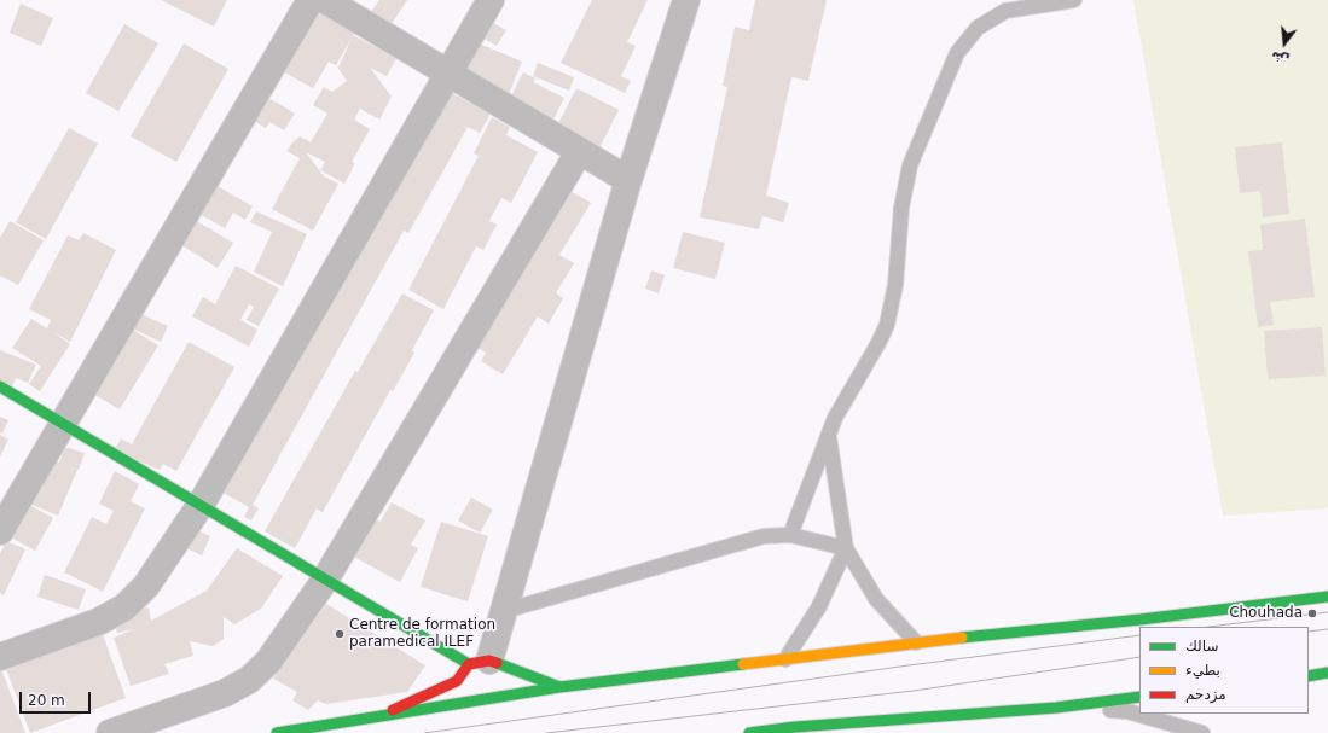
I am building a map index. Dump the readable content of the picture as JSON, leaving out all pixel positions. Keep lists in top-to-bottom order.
{
  "places": ["Chouhada", "Centre de formation paramedical ILEF"],
  "legend": ["سالك", "بطيء", "مزدحم"],
  "scale_bar": "20 m",
  "north": "bottom"
}
